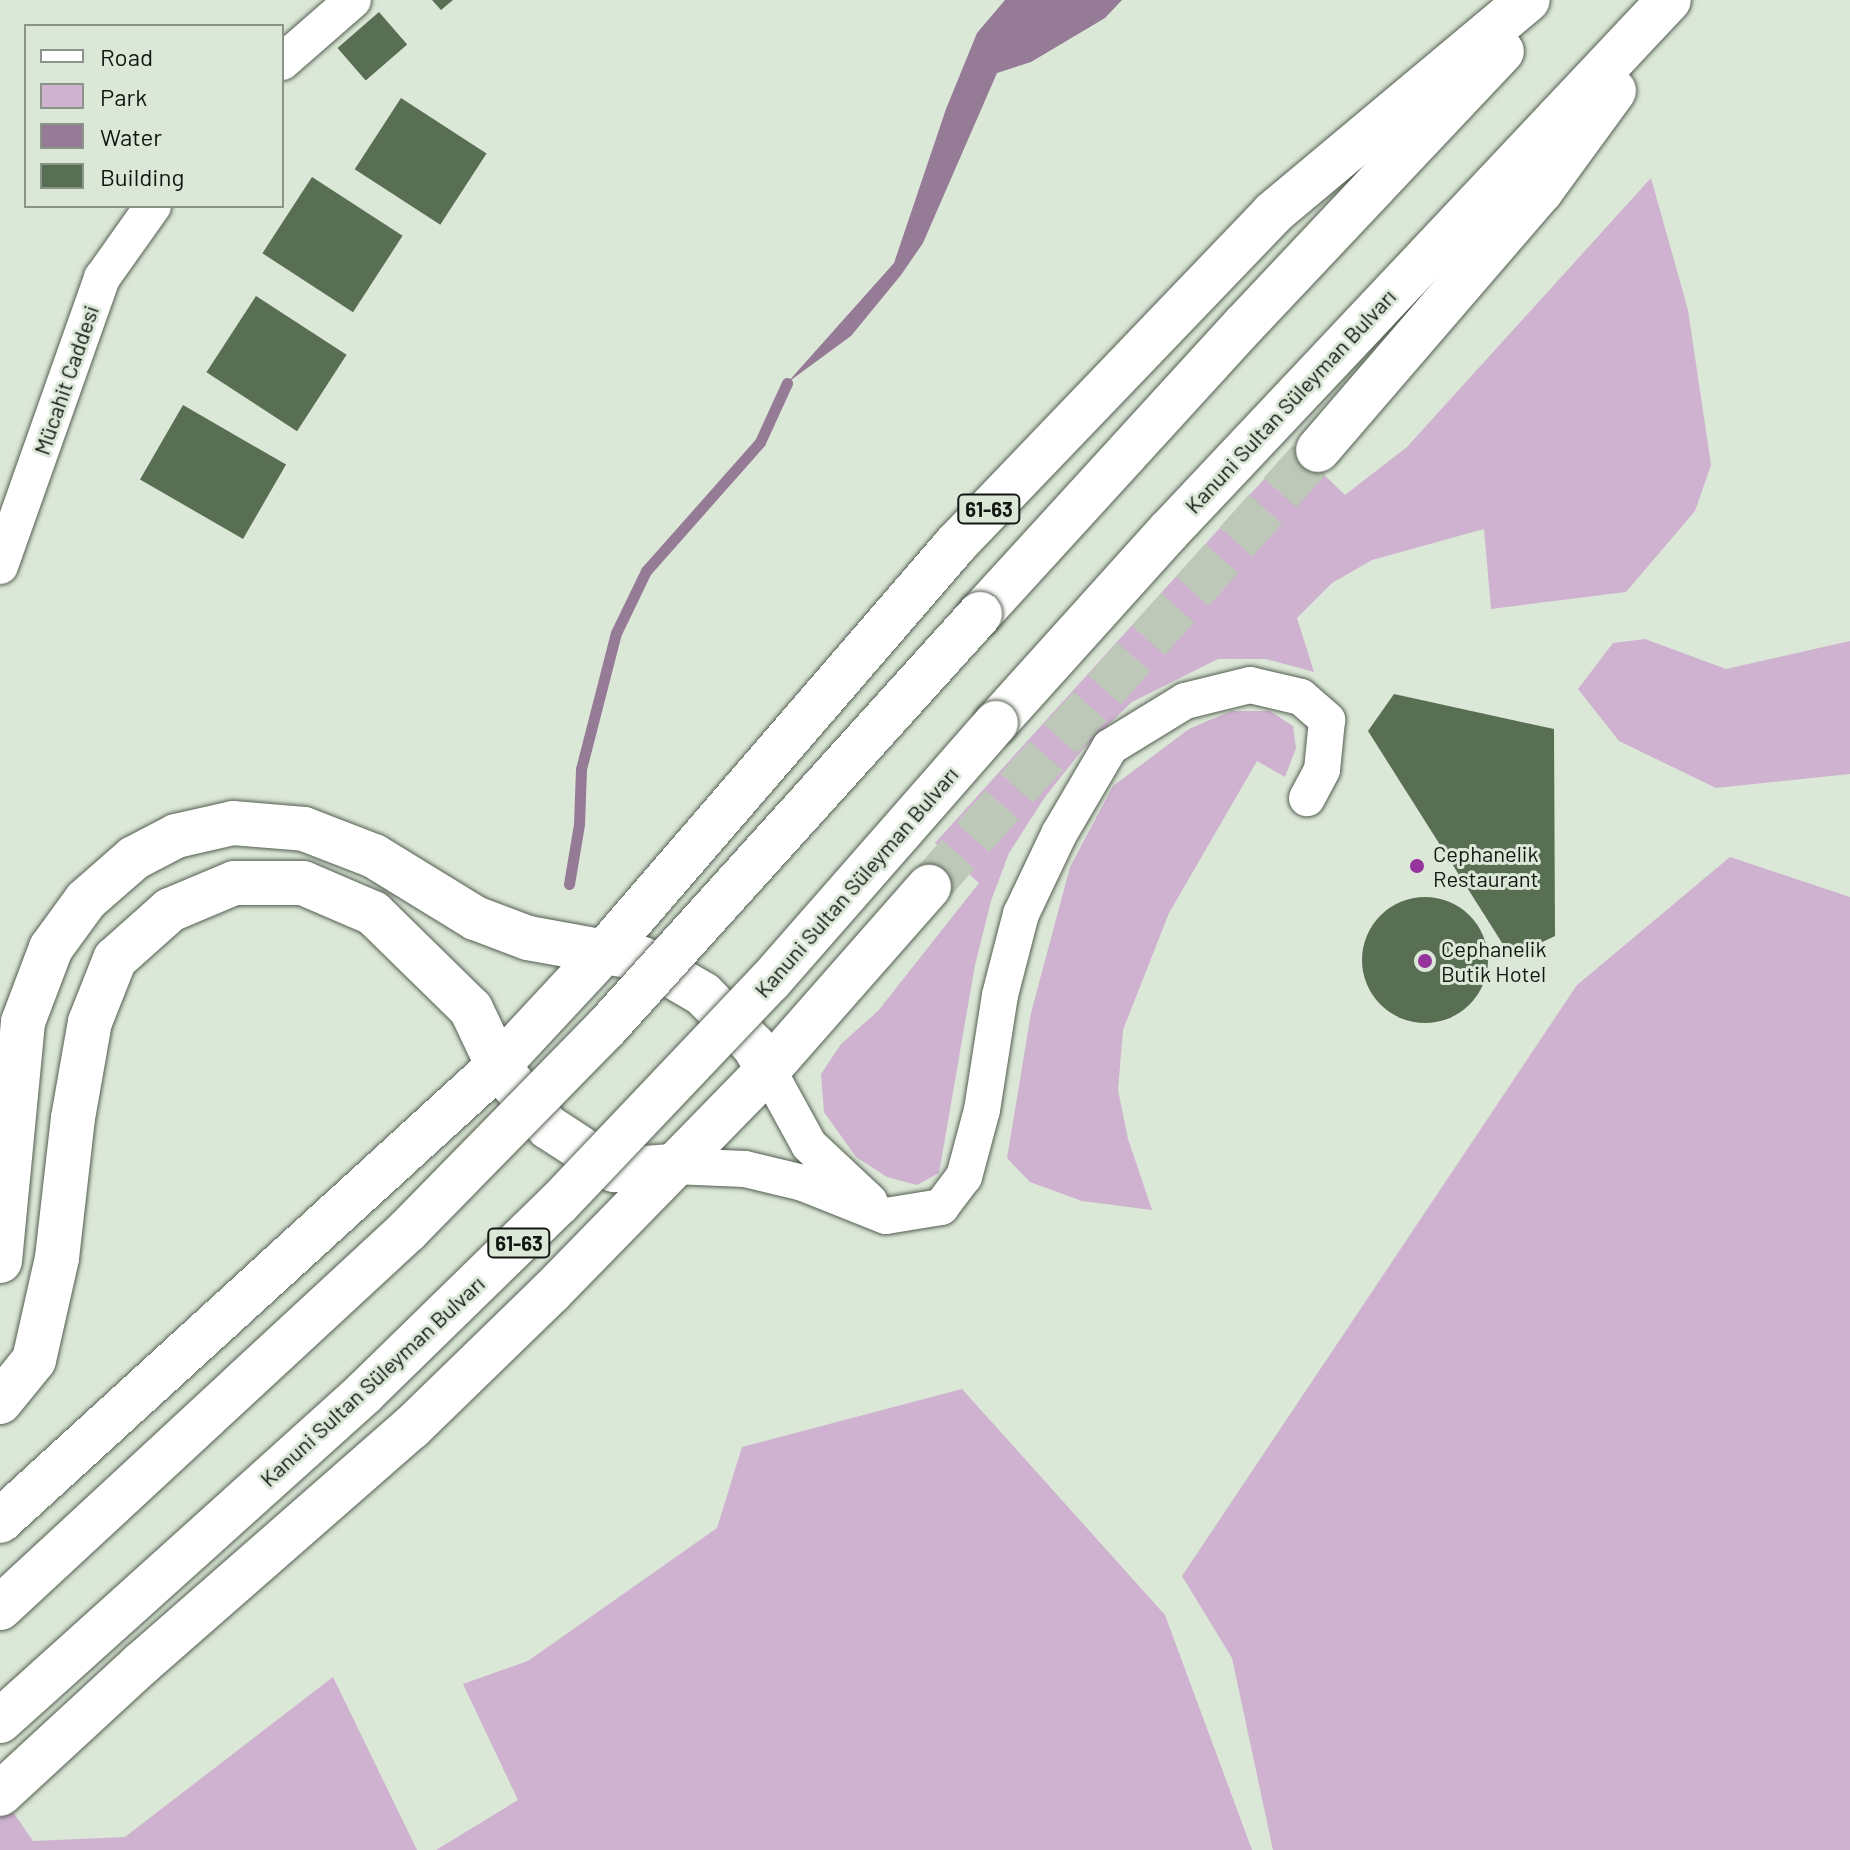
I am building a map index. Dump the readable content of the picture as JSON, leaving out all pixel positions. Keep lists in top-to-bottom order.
{
  "streets": {
    "main road": ["Kanuni Sultan Süleyman Bulvarı", "61-63"],
    "street": ["Mücahit Caddesi"]
  },
  "places": ["Cephanelik Restaurant", "Cephanelik Butik Hotel"],
  "legend": [
    "Road",
    "Park",
    "Water",
    "Building"
  ]
}
